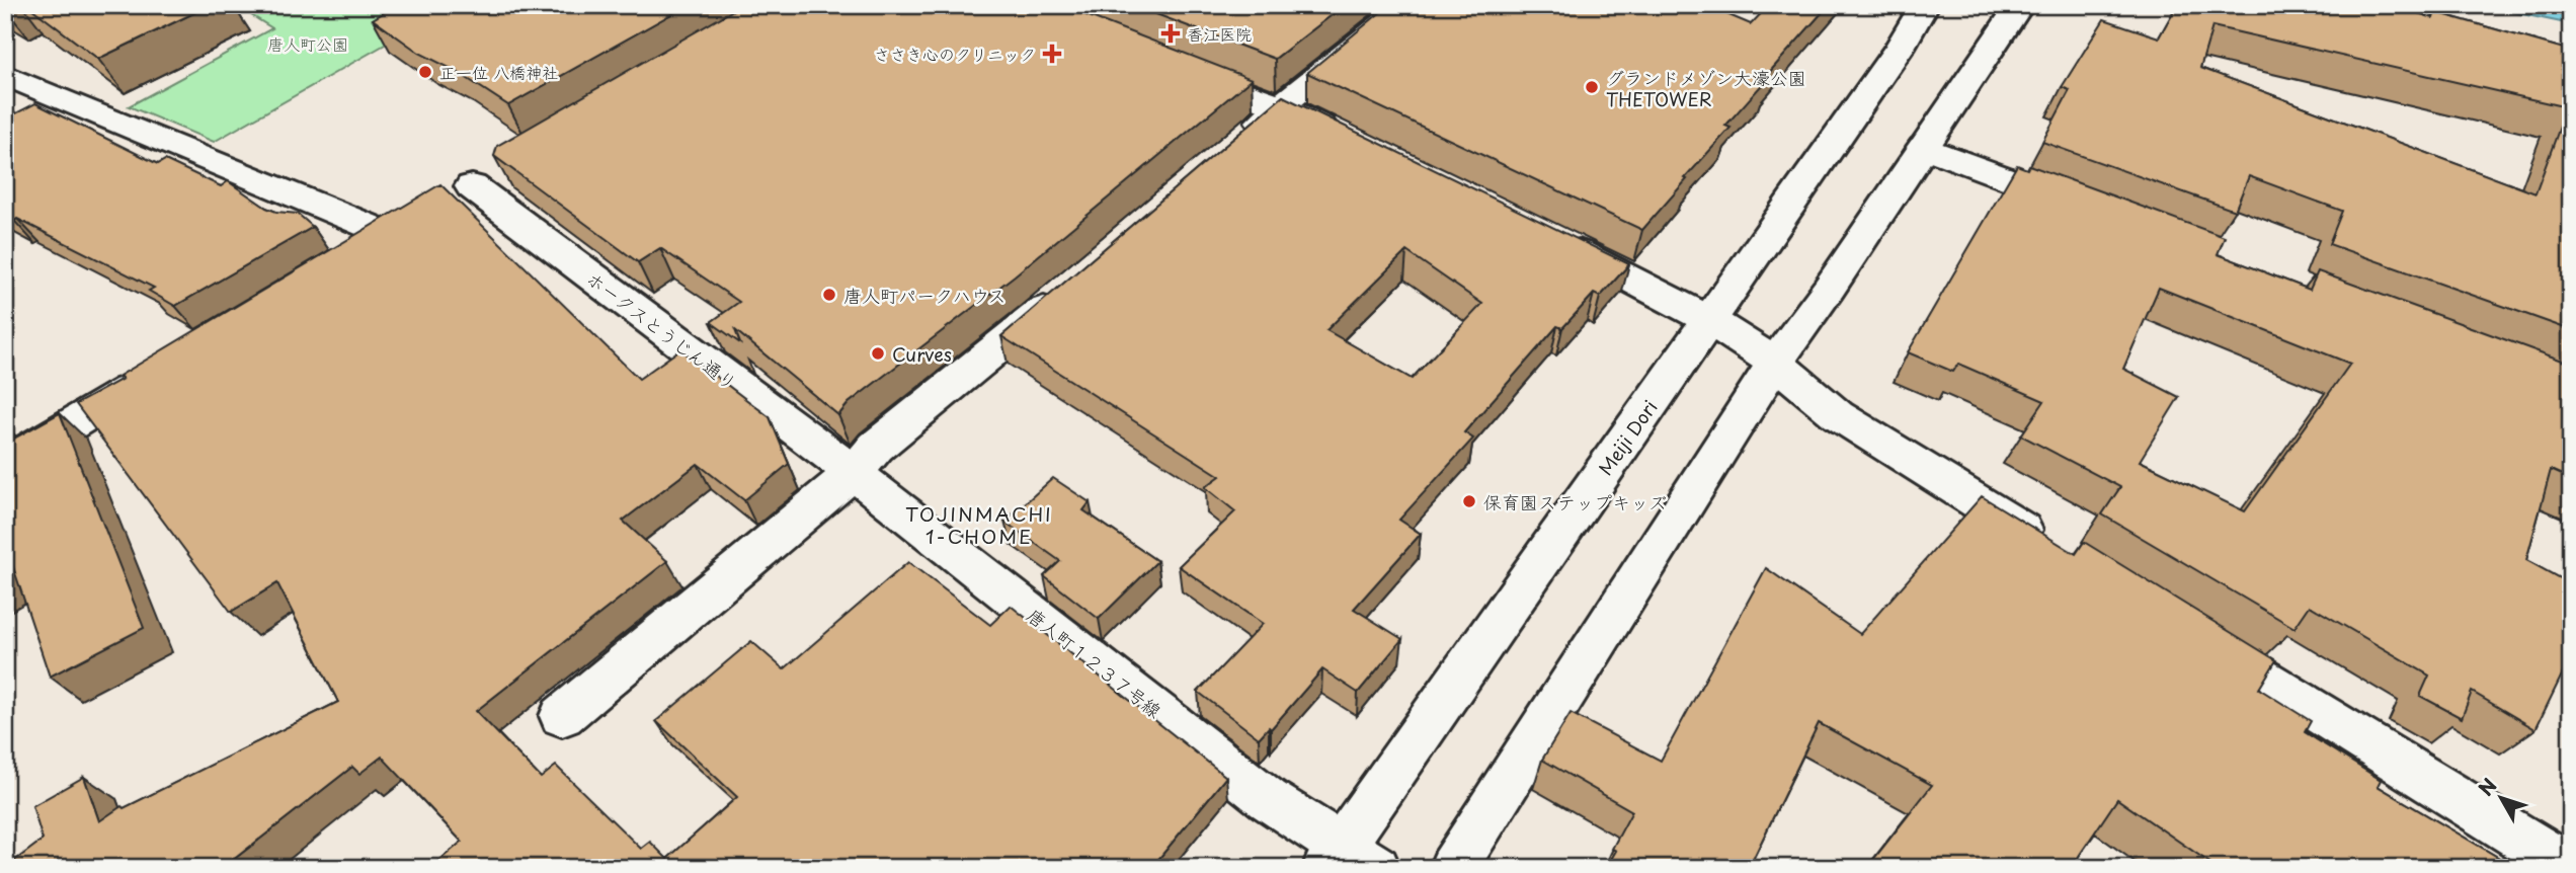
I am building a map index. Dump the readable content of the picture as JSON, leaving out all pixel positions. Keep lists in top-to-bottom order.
{
  "streets": {
    "street": ["ホークスとうじん通り", "Meiji Dori", "唐人町１２３７号線"]
  },
  "crossings": [
    ["ホークスとうじん通り", "唐人町１２３７号線"],
    ["Meiji Dori", "唐人町１２３７号線"]
  ],
  "districts": ["TOJINMACHI 1-CHOME"],
  "parks": ["唐人町公園"],
  "places": {
    "health": ["香江医院", "ささき心のクリニック"],
    "other": [
      "正一位 八橋神社",
      "グランドメゾン大濠公園 THETOWER",
      "唐人町パークハウス",
      "Curves",
      "保育園ステップキッズ"
    ]
  },
  "north": "top left"
}
